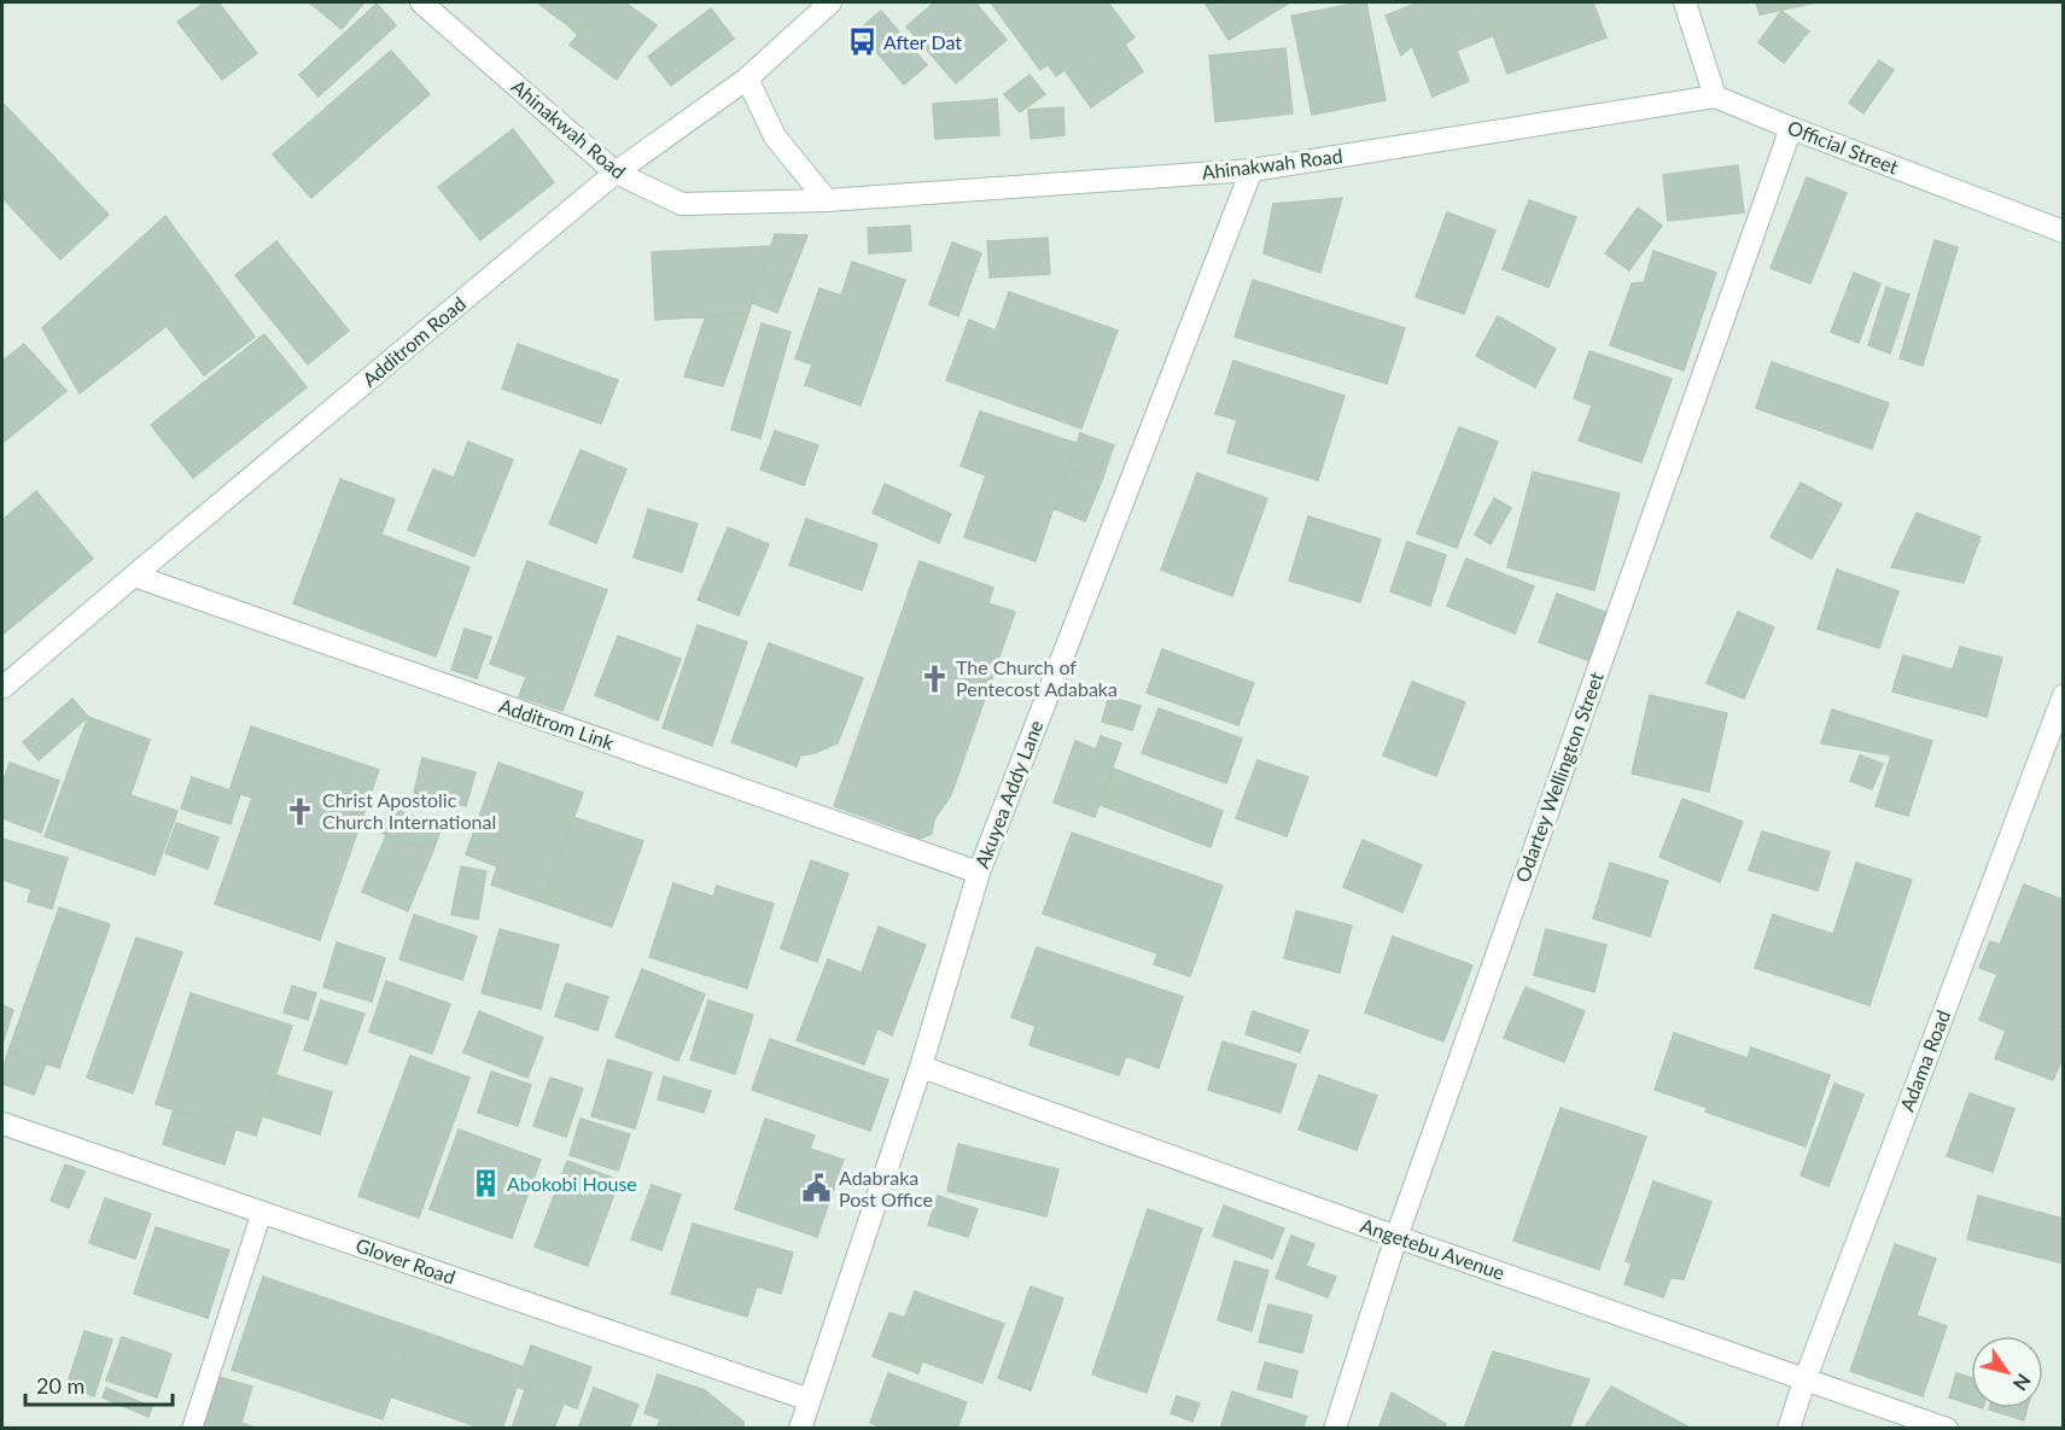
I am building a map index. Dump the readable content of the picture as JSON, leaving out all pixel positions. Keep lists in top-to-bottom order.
{
  "streets": {
    "street": [
      "Ahinakwah Road",
      "Official Street",
      "Additrom Road",
      "Additrom Link",
      "Odartey Wellington Street",
      "Akuyea Addy Lane",
      "Adama Road",
      "Angetebu Avenue",
      "Glover Road"
    ]
  },
  "crossings": [
    ["Ahinakwah Road", "Official Street"],
    ["Ahinakwah Road", "Additrom Road"],
    ["Ahinakwah Road", "Akuyea Addy Lane"],
    ["Official Street", "Odartey Wellington Street"],
    ["Additrom Road", "Additrom Link"],
    ["Additrom Link", "Akuyea Addy Lane"],
    ["Odartey Wellington Street", "Angetebu Avenue"],
    ["Akuyea Addy Lane", "Angetebu Avenue"],
    ["Akuyea Addy Lane", "Glover Road"],
    ["Adama Road", "Angetebu Avenue"]
  ],
  "places": {
    "bus stop": ["After Dat"],
    "church": ["The Church of Pentecost Adabaka", "Christ Apostolic Church International"],
    "building": ["Abokobi House"],
    "public building": ["Adabraka Post Office"]
  },
  "scale_bar": "20 m",
  "north": "bottom right"
}
